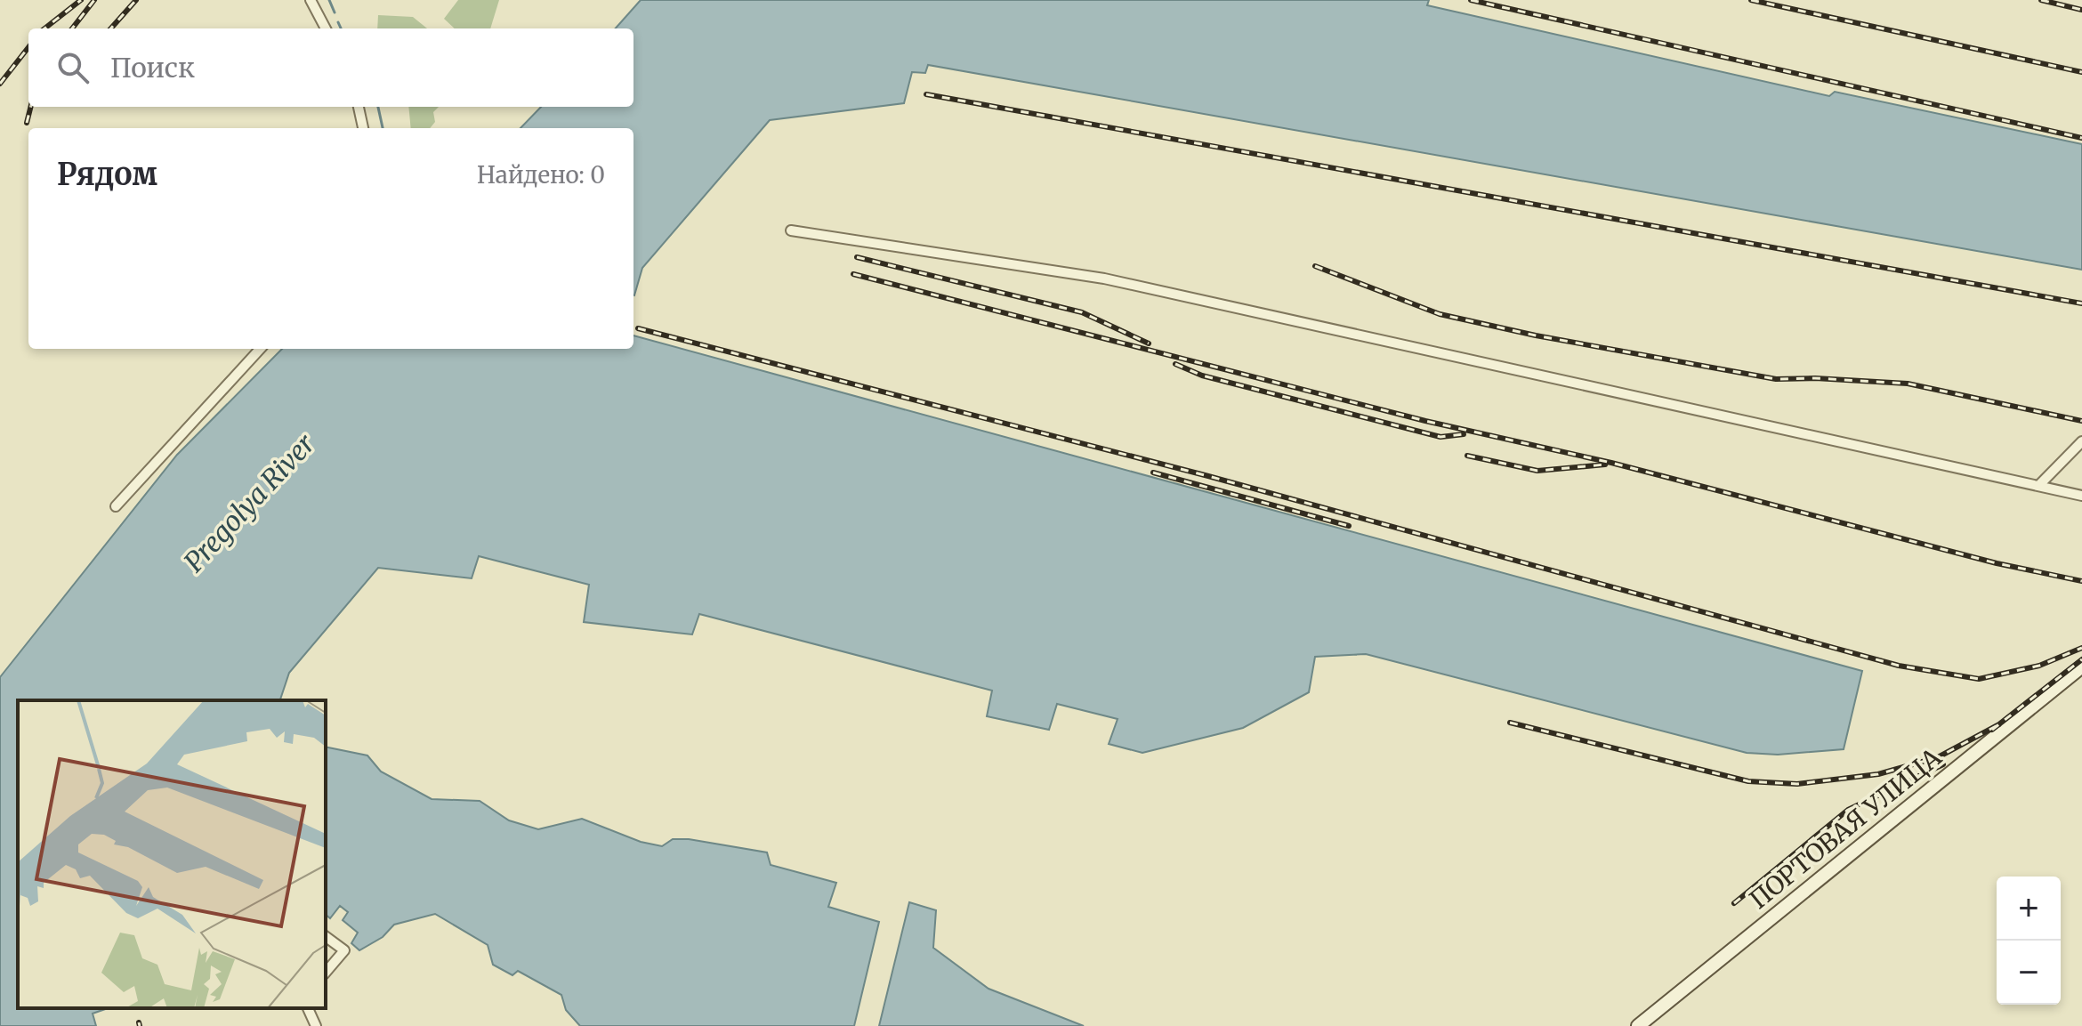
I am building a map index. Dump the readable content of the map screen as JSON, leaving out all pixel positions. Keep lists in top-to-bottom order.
{
  "streets": {
    "main road": ["ПОРТОВАЯ УЛИЦА"]
  },
  "water": ["Pregolya River"],
  "page": {
    "search": "Поиск",
    "heading": ["Рядом", "Найдено: 0"],
    "map_buttons": ["+", "−"]
  }
}
